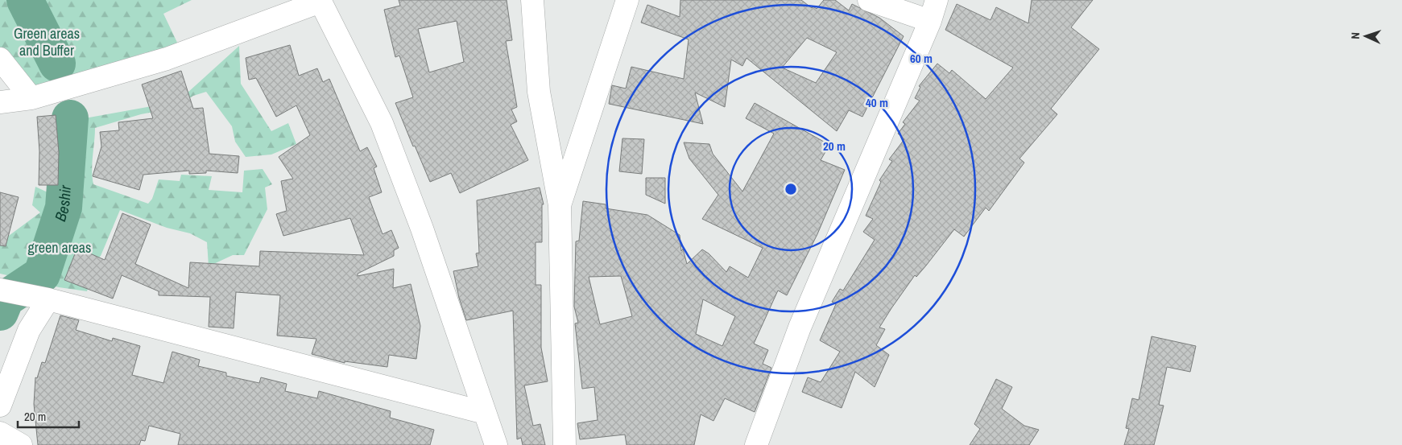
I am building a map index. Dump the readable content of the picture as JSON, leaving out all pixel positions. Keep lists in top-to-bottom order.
{
  "water": ["Beshir"],
  "parks": ["Green areas and Buffer", "green areas"],
  "scale_bar": "20 m",
  "north": "left",
  "rings": ["60 m", "40 m", "20 m"]
}
